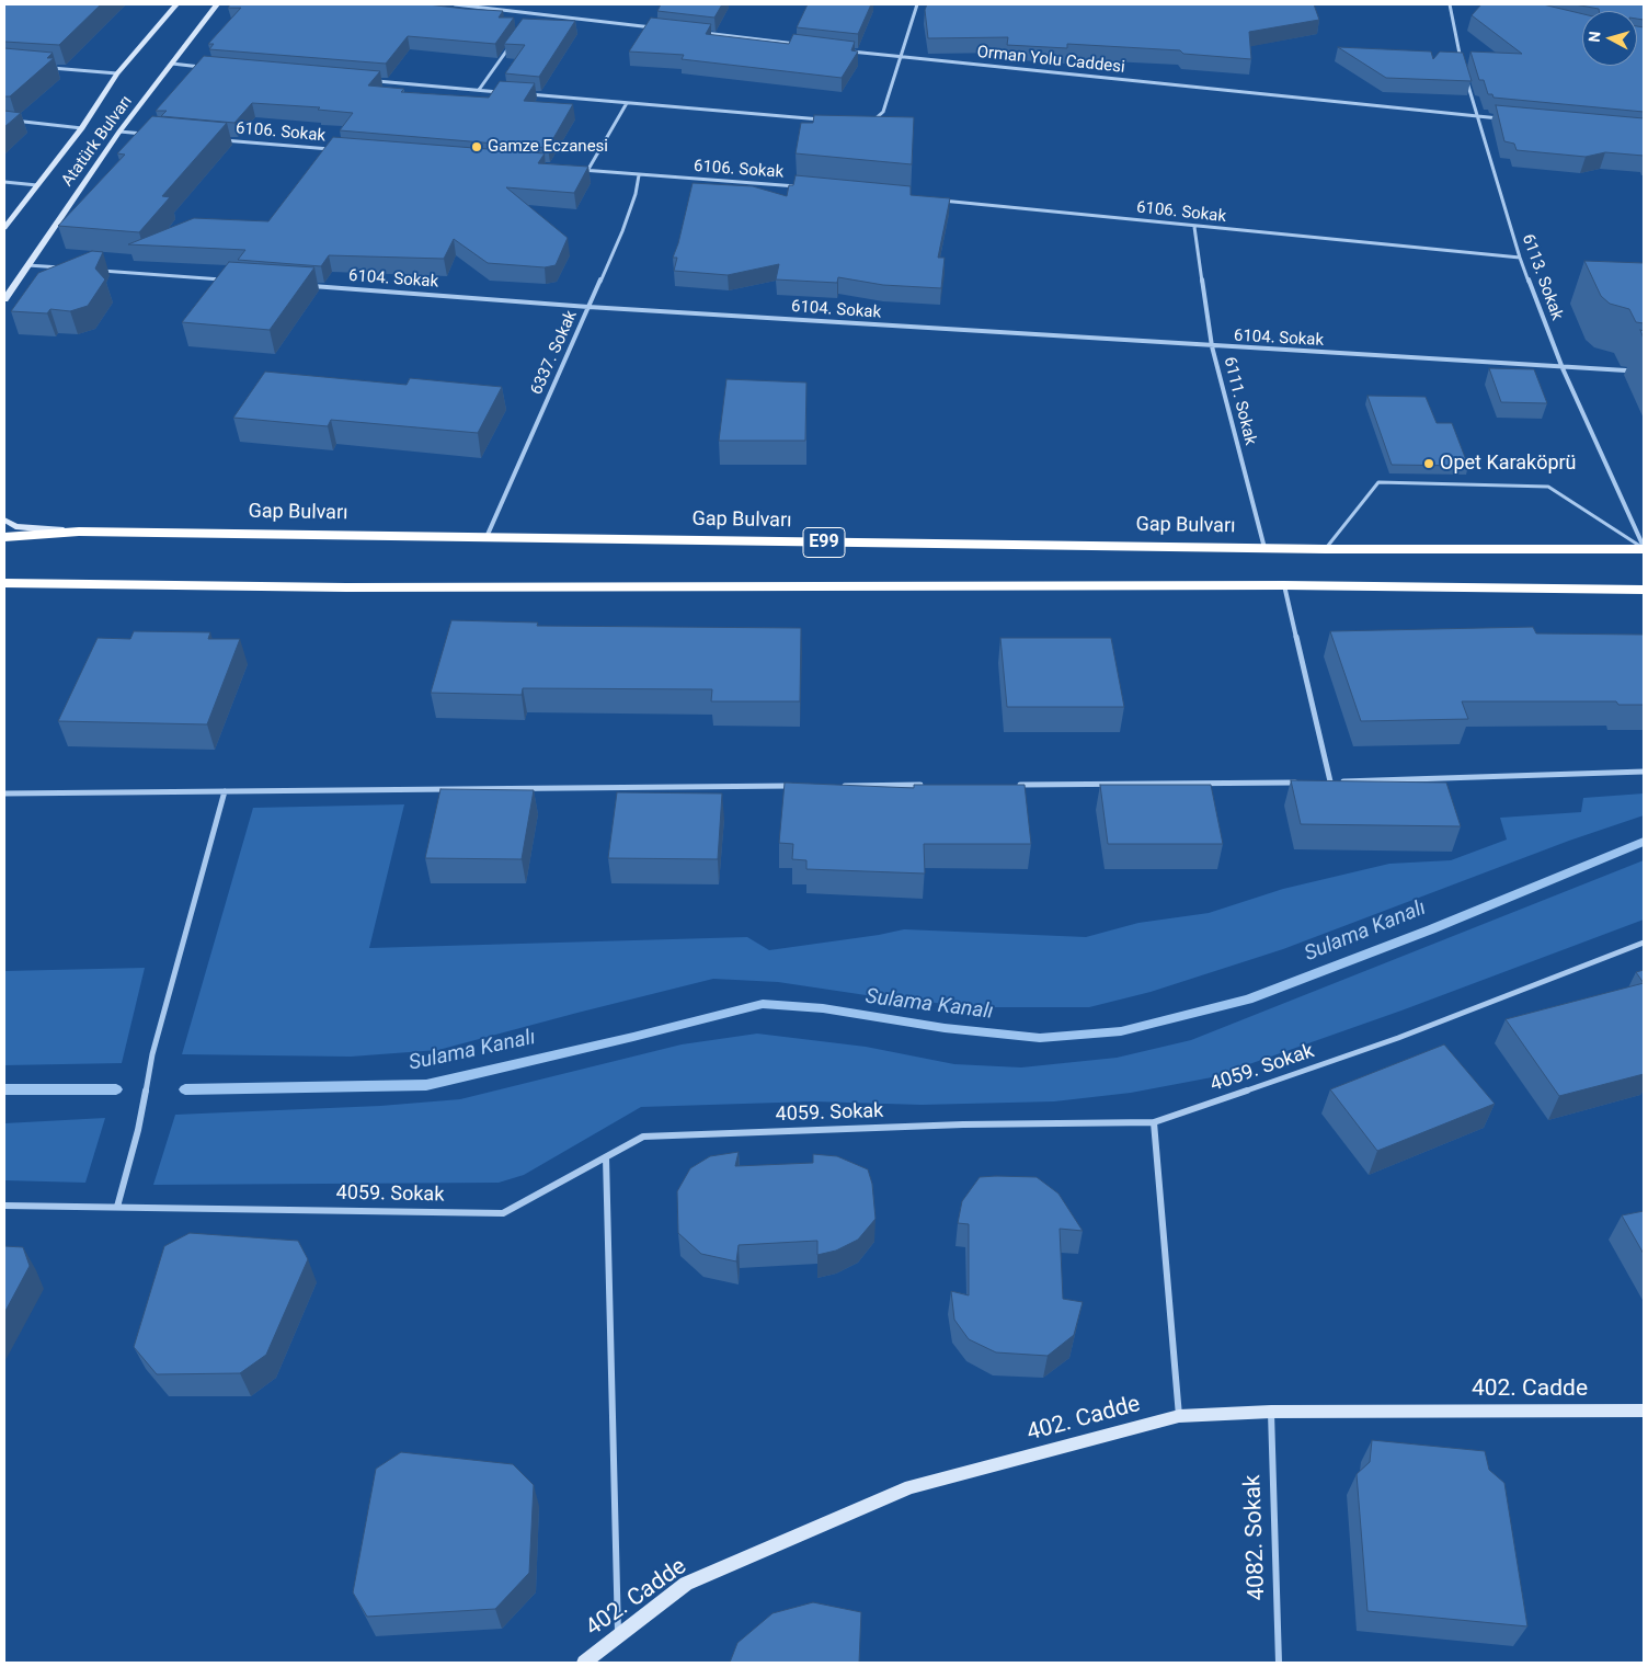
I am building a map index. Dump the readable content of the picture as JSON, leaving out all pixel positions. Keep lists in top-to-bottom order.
{
  "streets": {
    "highway": ["Gap Bulvarı", "E99"],
    "main road": ["Atatürk Bulvarı", "402. Cadde"],
    "street": [
      "Orman Yolu Caddesi",
      "6106. Sokak",
      "6113. Sokak",
      "6104. Sokak",
      "6337. Sokak",
      "6111. Sokak",
      "4059. Sokak",
      "4082. Sokak"
    ]
  },
  "crossings": [
    ["Orman Yolu Caddesi", "6113. Sokak"],
    ["6106. Sokak", "6113. Sokak"],
    ["6106. Sokak", "6337. Sokak"],
    ["6106. Sokak", "6111. Sokak"],
    ["6113. Sokak", "6104. Sokak"],
    ["6113. Sokak", "Gap Bulvarı"],
    ["6104. Sokak", "6337. Sokak"],
    ["6104. Sokak", "6111. Sokak"],
    ["6337. Sokak", "Gap Bulvarı"],
    ["6111. Sokak", "Gap Bulvarı"],
    ["402. Cadde", "4082. Sokak"]
  ],
  "water": ["Sulama Kanalı"],
  "places": ["Gamze Eczanesi", "Opet Karaköprü"],
  "north": "left"
}
